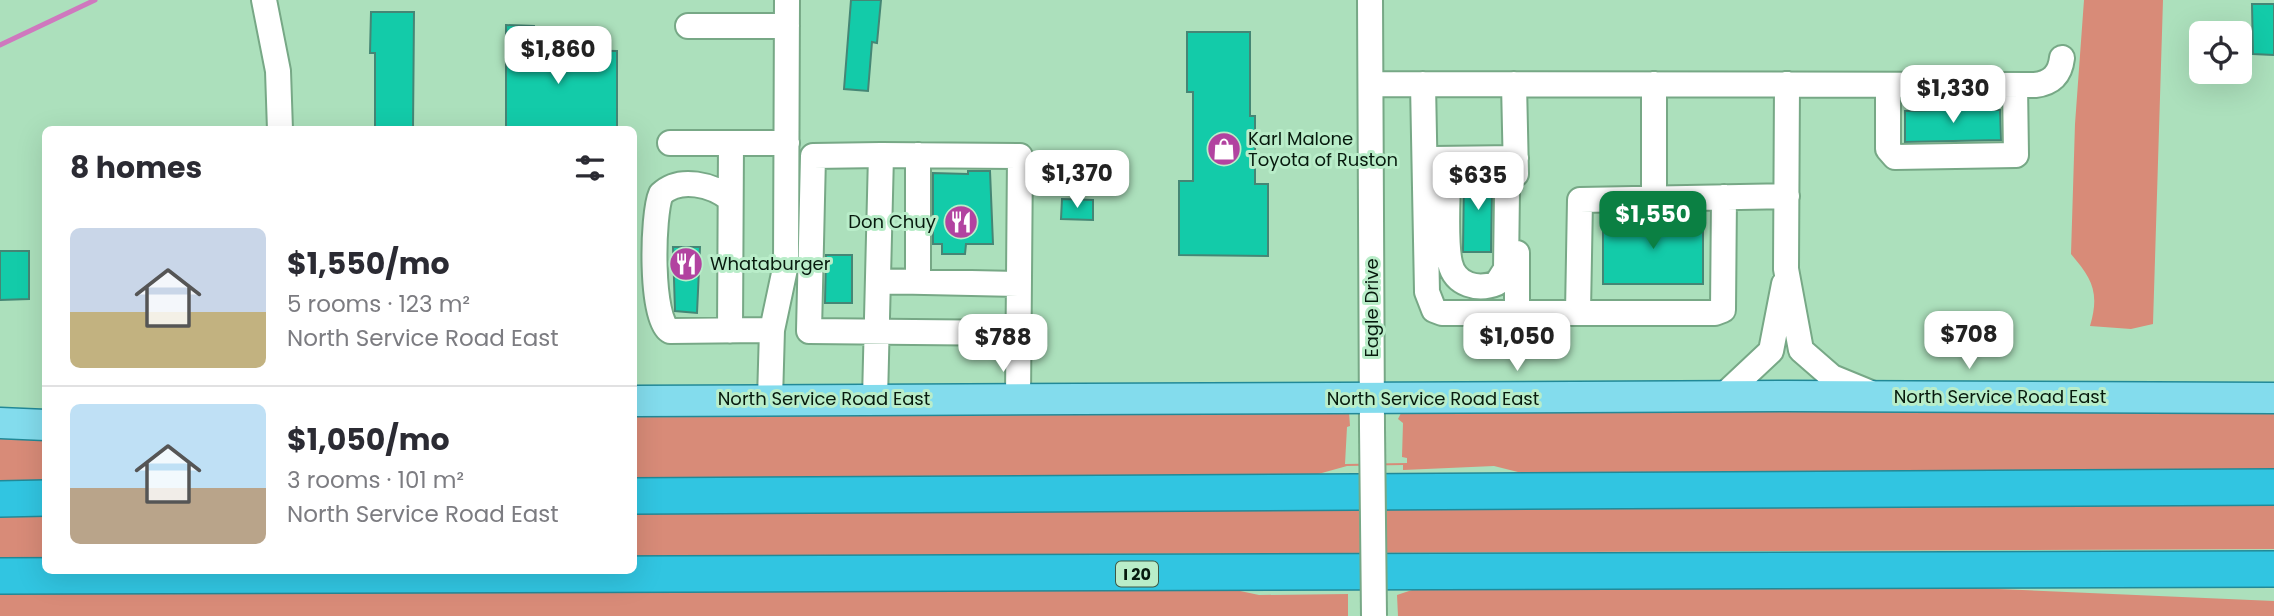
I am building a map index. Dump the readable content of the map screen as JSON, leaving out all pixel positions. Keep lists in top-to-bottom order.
{
  "streets": {
    "highway": ["I 20"],
    "main road": ["North Service Road East"],
    "street": ["Eagle Drive"]
  },
  "crossings": [
    ["Eagle Drive", "North Service Road East"]
  ],
  "places": {
    "shop": ["Karl Malone Toyota of Ruston"],
    "restaurant": ["Don Chuy", "Whataburger"]
  },
  "page": {
    "price": [
      "$1,860",
      "$1,330",
      "$1,370",
      "$635",
      "$1,550",
      "$708",
      "$1,050",
      "$788"
    ],
    "heading": "8 homes",
    "list": [
      {
        "name": "$1,550/mo",
        "note": "5 rooms · 123 m² · North Service Road East"
      },
      {
        "name": "$1,050/mo",
        "note": "3 rooms · 101 m² · North Service Road East"
      }
    ]
  }
}
